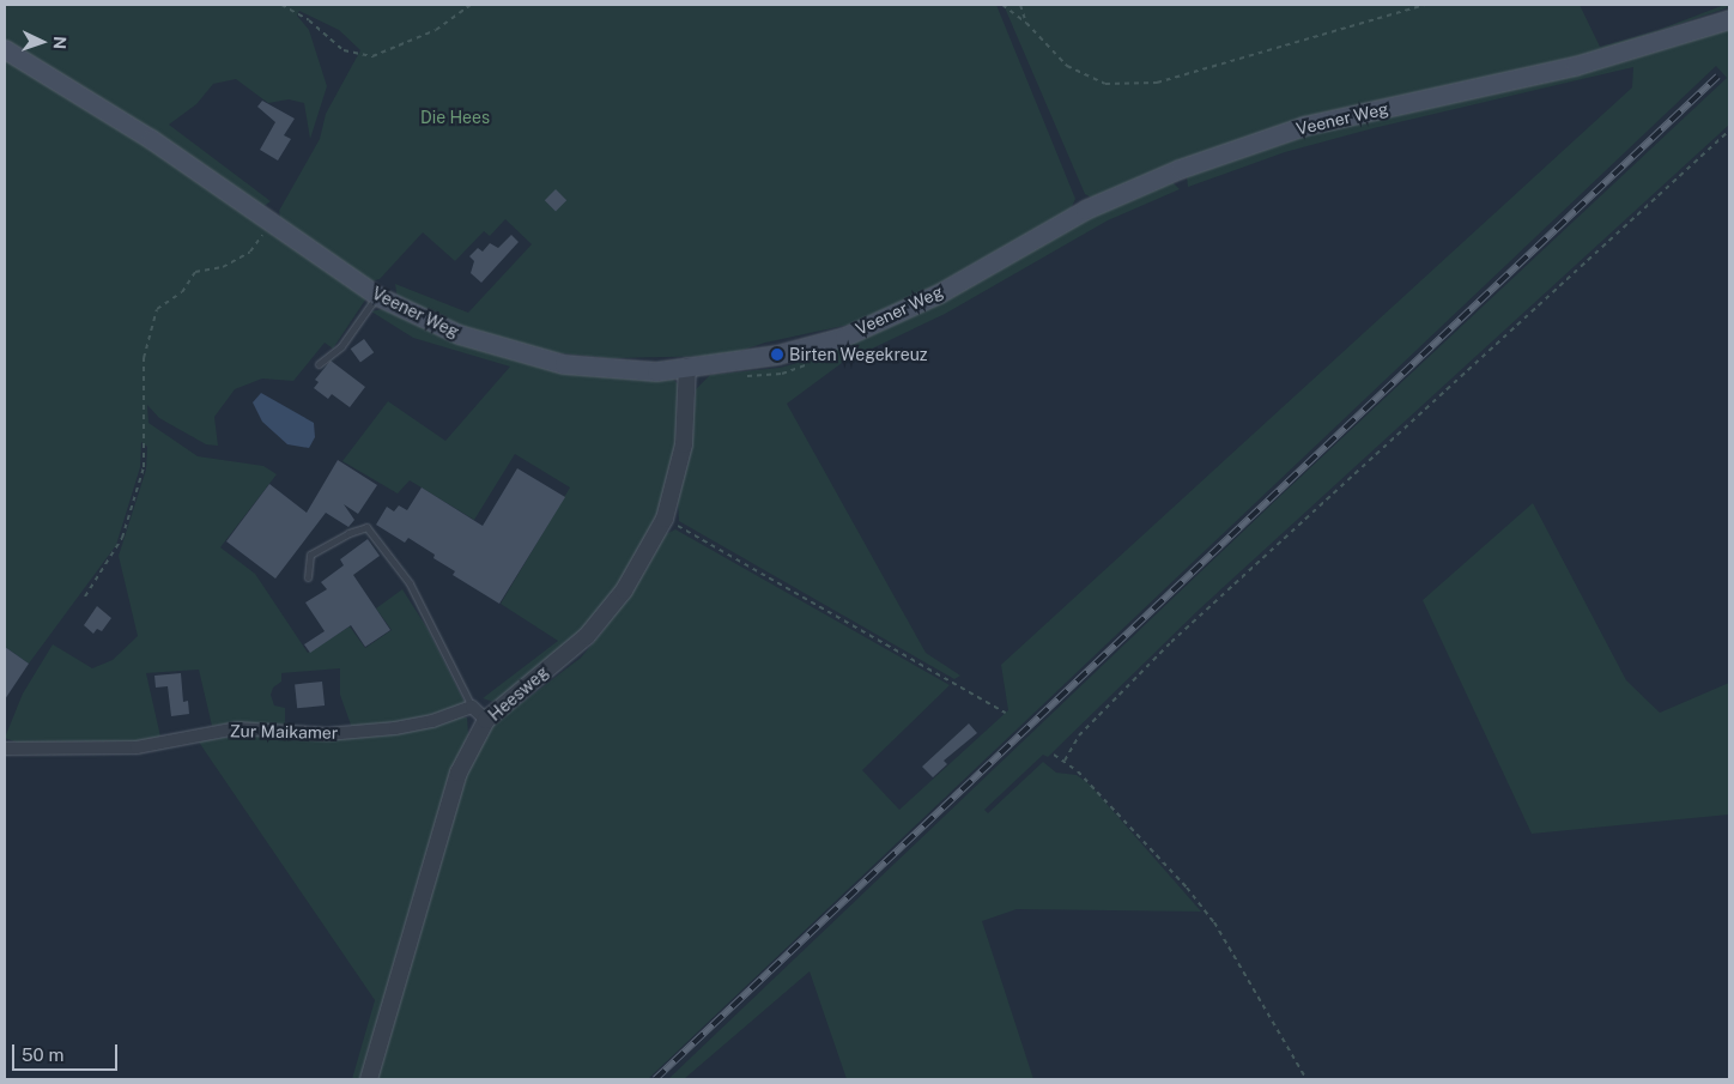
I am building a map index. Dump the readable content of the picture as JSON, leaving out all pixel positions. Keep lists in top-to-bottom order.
{
  "streets": {
    "main road": ["Veener Weg"],
    "street": ["Heesweg", "Zur Maikamer"]
  },
  "crossings": [
    ["Veener Weg", "Heesweg"]
  ],
  "parks": ["Die Hees"],
  "places": ["Birten Wegekreuz"],
  "scale_bar": "50 m",
  "north": "right"
}
